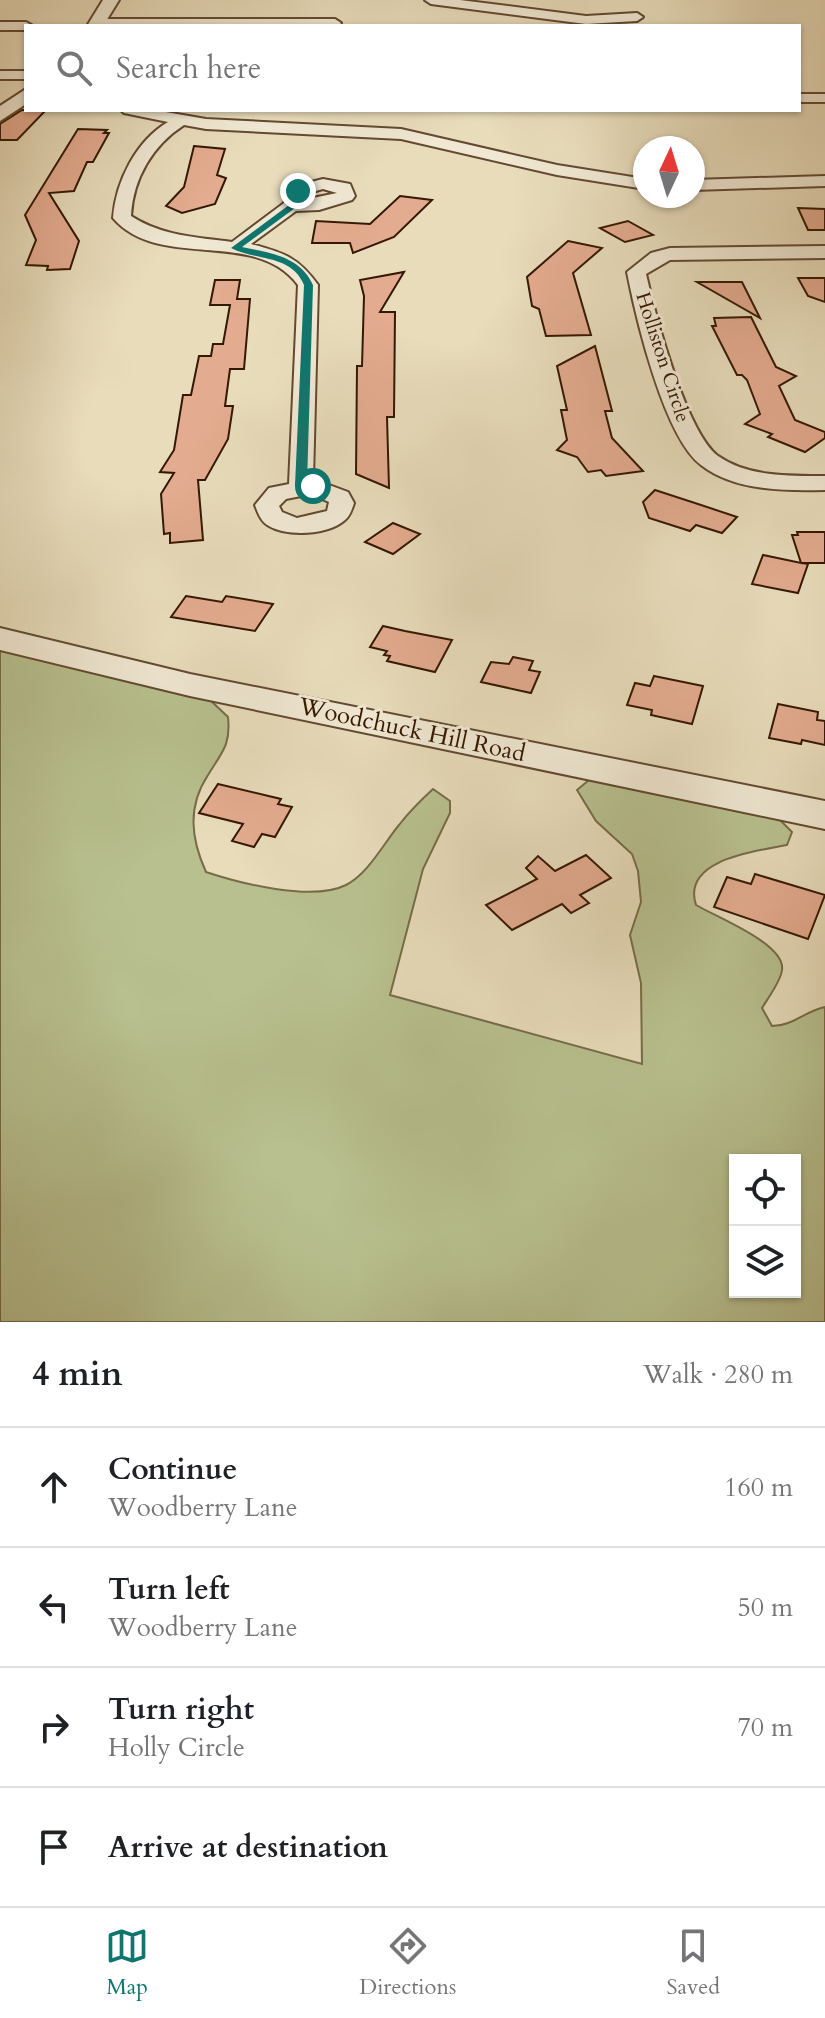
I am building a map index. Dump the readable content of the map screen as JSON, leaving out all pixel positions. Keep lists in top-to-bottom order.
{
  "streets": {
    "street": ["Holliston Circle", "Woodchuck Hill Road"]
  },
  "north": "top",
  "page": {
    "search": "Search here",
    "heading": ["4 min", "Walk · 280 m"],
    "list": [
      ["Continue", "Woodberry Lane", "160 m"],
      ["Turn left", "Woodberry Lane", "50 m"],
      ["Turn right", "Holly Circle", "70 m"],
      "Arrive at destination"
    ],
    "nav": ["Map", "Directions", "Saved"]
  }
}
